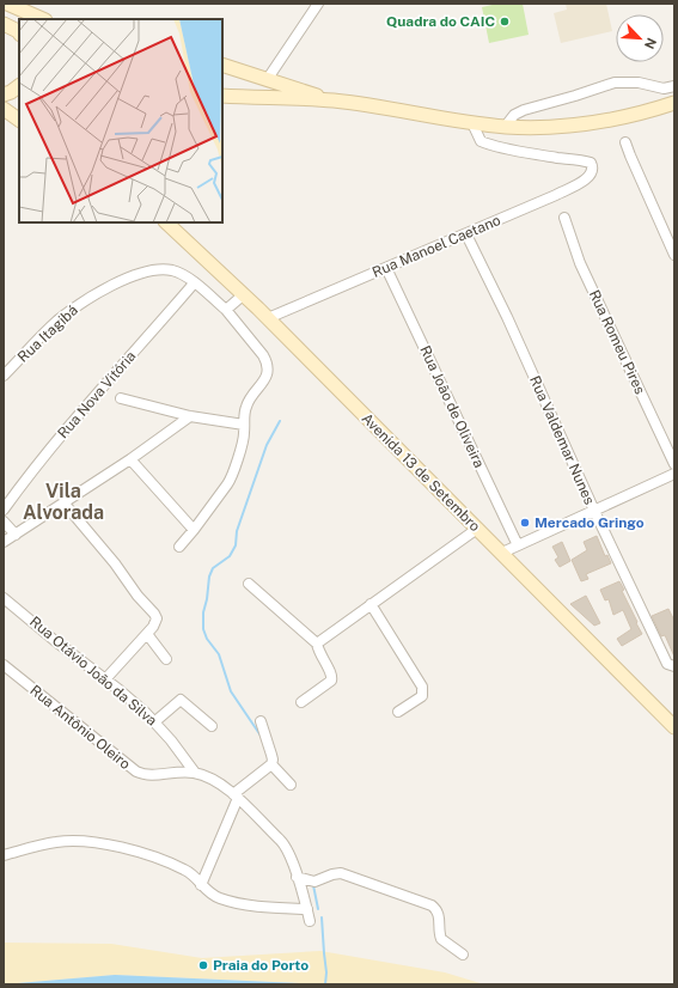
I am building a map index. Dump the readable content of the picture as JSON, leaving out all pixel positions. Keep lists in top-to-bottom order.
{
  "streets": {
    "main road": ["Avenida 13 de Setembro"],
    "street": [
      "Rua Manoel Caetano",
      "Rua Itagibá",
      "Rua Romeu Pires",
      "Rua Nova Vitória",
      "Rua João de Oliveira",
      "Rua Valdemar Nunes",
      "Rua Otávio João da Silva",
      "Rua Antônio Oleiro"
    ]
  },
  "crossings": [
    ["Rua Manoel Caetano", "Rua João de Oliveira"],
    ["Rua Manoel Caetano", "Rua Valdemar Nunes"],
    ["Rua Manoel Caetano", "Avenida 13 de Setembro"],
    ["Rua Itagibá", "Rua Nova Vitória"],
    ["Rua Otávio João da Silva", "Rua Antônio Oleiro"]
  ],
  "districts": ["Vila Alvorada"],
  "places": ["Quadra do CAIC", "Mercado Gringo", "Praia do Porto"],
  "north": "bottom right"
}
